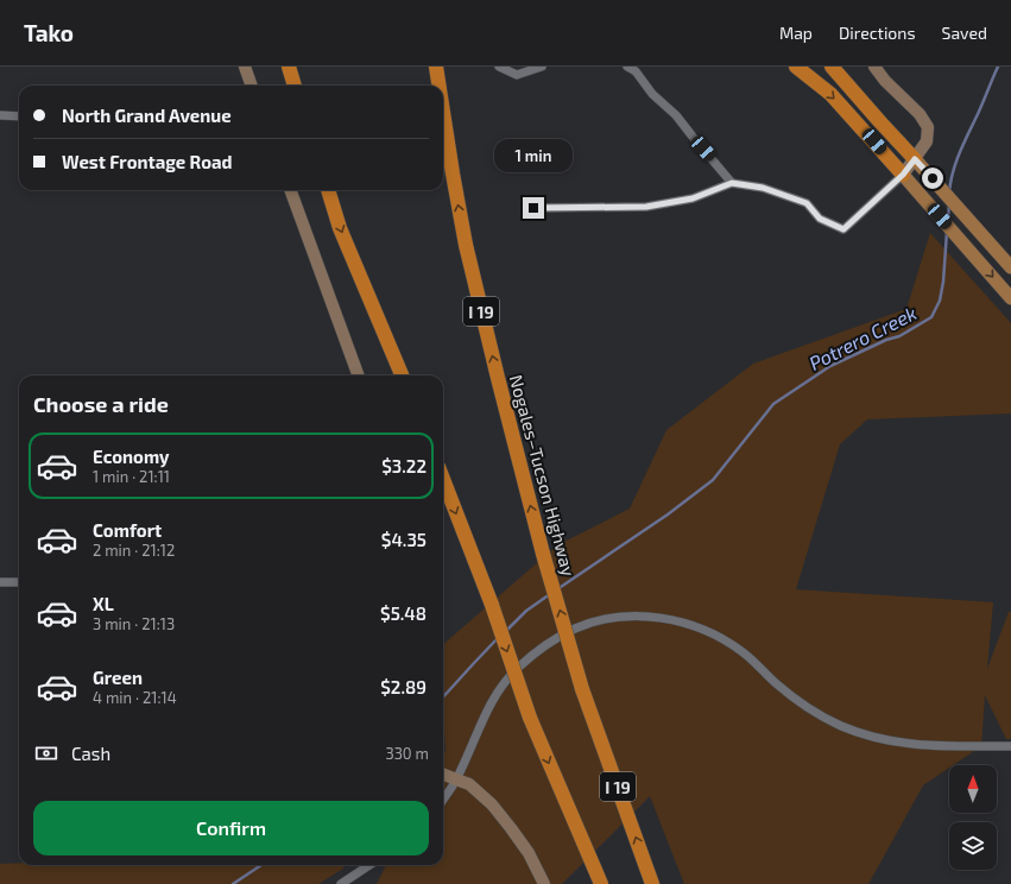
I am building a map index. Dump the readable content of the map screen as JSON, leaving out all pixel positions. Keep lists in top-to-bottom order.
{
  "streets": {
    "highway": ["I 19", "Nogales–Tucson Highway"]
  },
  "water": ["Potrero Creek"],
  "north": "top",
  "page": {
    "header": "Tako",
    "nav": ["Map", "Directions", "Saved"],
    "banner": ["North Grand Avenue", "West Frontage Road"],
    "bubble": "1 min",
    "heading": "Choose a ride",
    "list": [
      {
        "name": "Economy",
        "note": "1 min · 21:11",
        "value": "$3.22"
      },
      {
        "name": "Comfort",
        "note": "2 min · 21:12",
        "value": "$4.35"
      },
      {
        "name": "XL",
        "note": "3 min · 21:13",
        "value": "$5.48"
      },
      {
        "name": "Green",
        "note": "4 min · 21:14",
        "value": "$2.89"
      }
    ],
    "pay": ["Cash", "330 m"],
    "buttons": "Confirm"
  }
}
